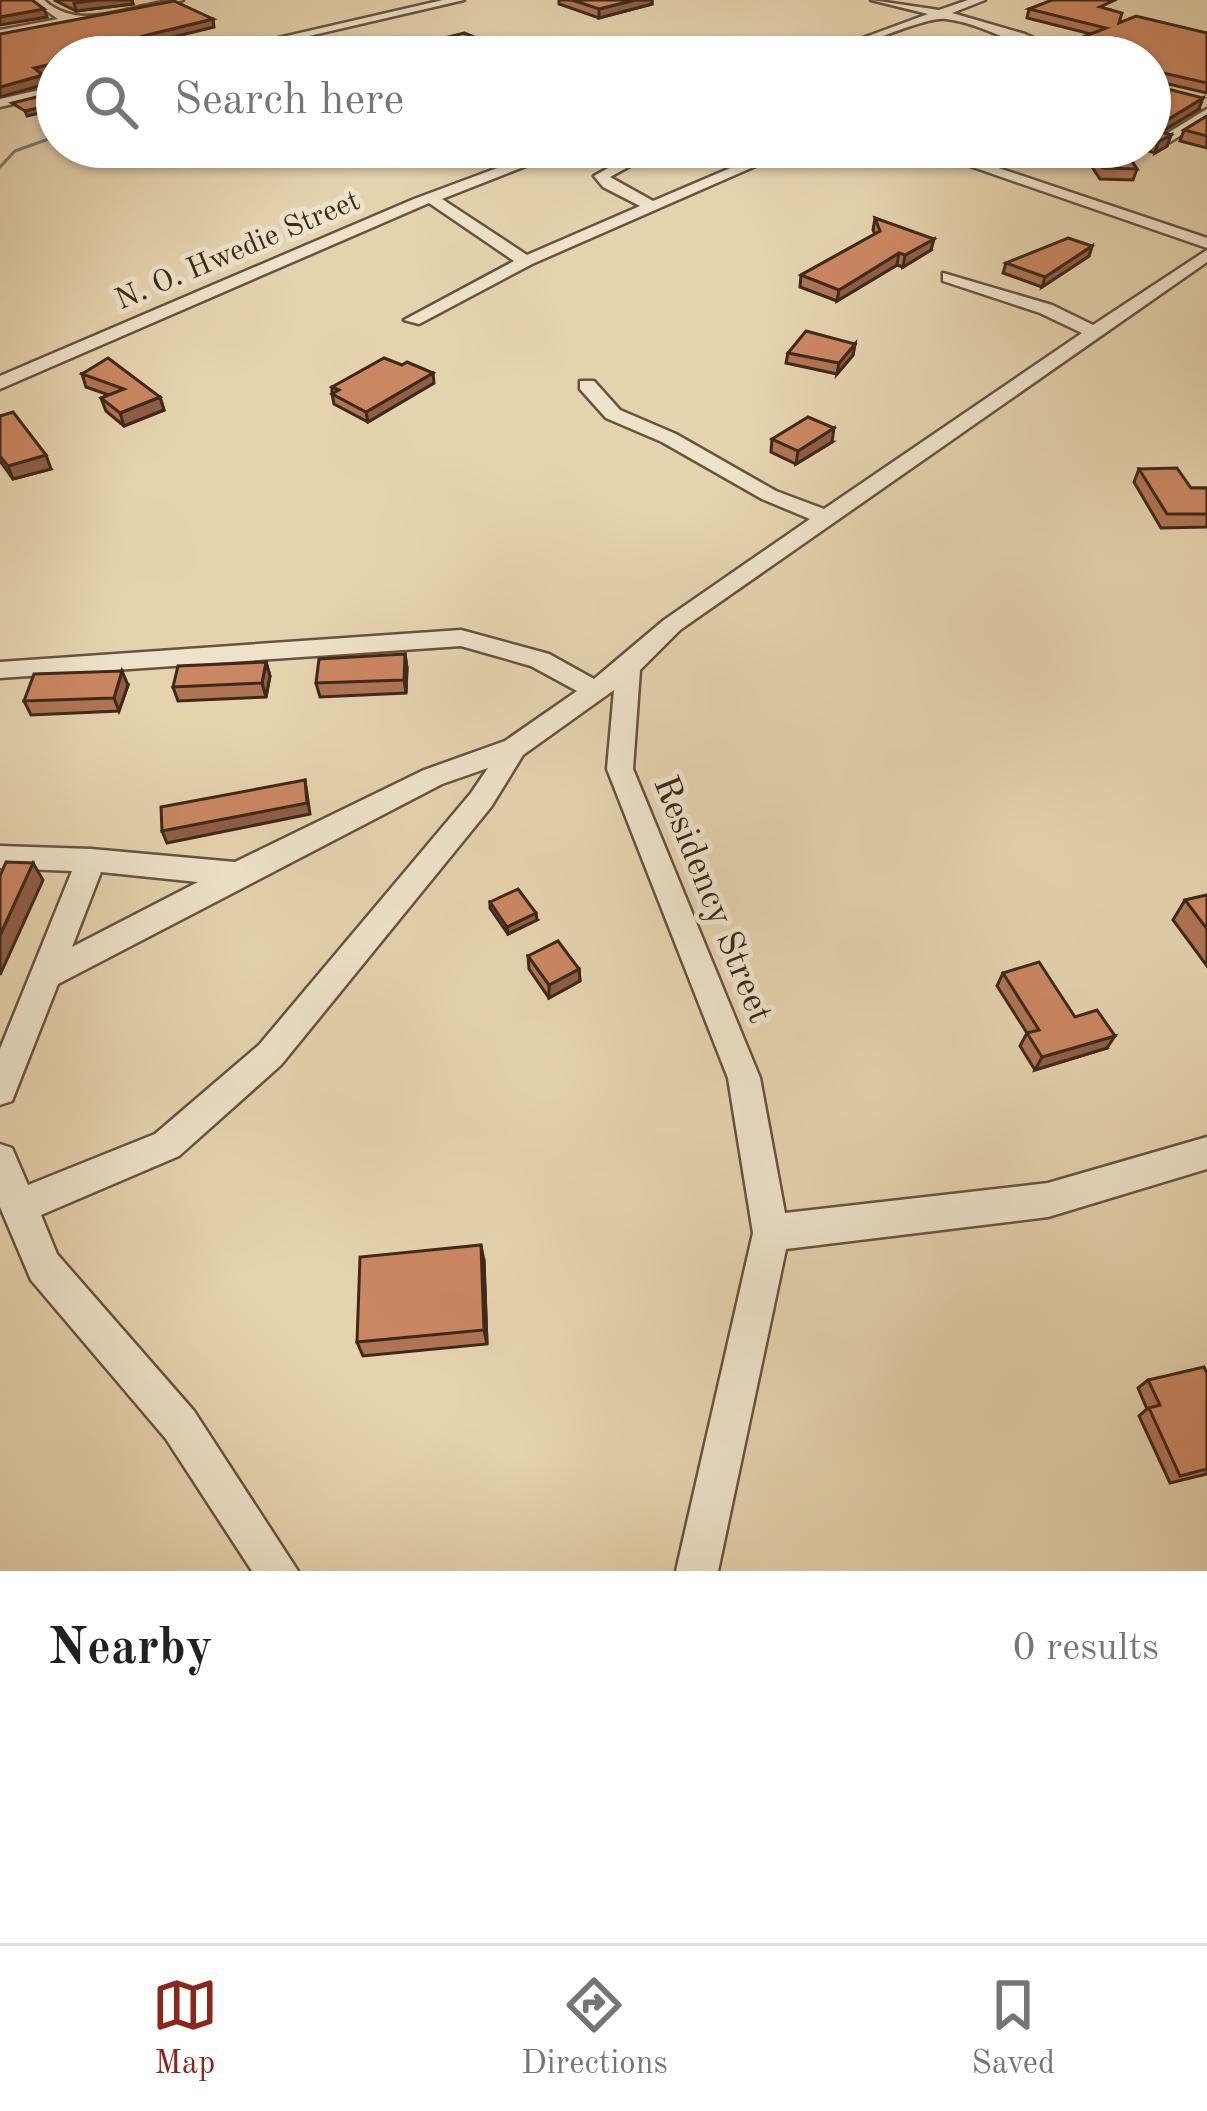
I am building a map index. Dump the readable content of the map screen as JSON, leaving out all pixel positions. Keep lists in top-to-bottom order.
{
  "streets": {
    "street": ["N. O. Hwedie Street", "Residency Street"]
  },
  "page": {
    "search": "Search here",
    "heading": ["Nearby", "0 results"],
    "nav": ["Map", "Directions", "Saved"]
  }
}
